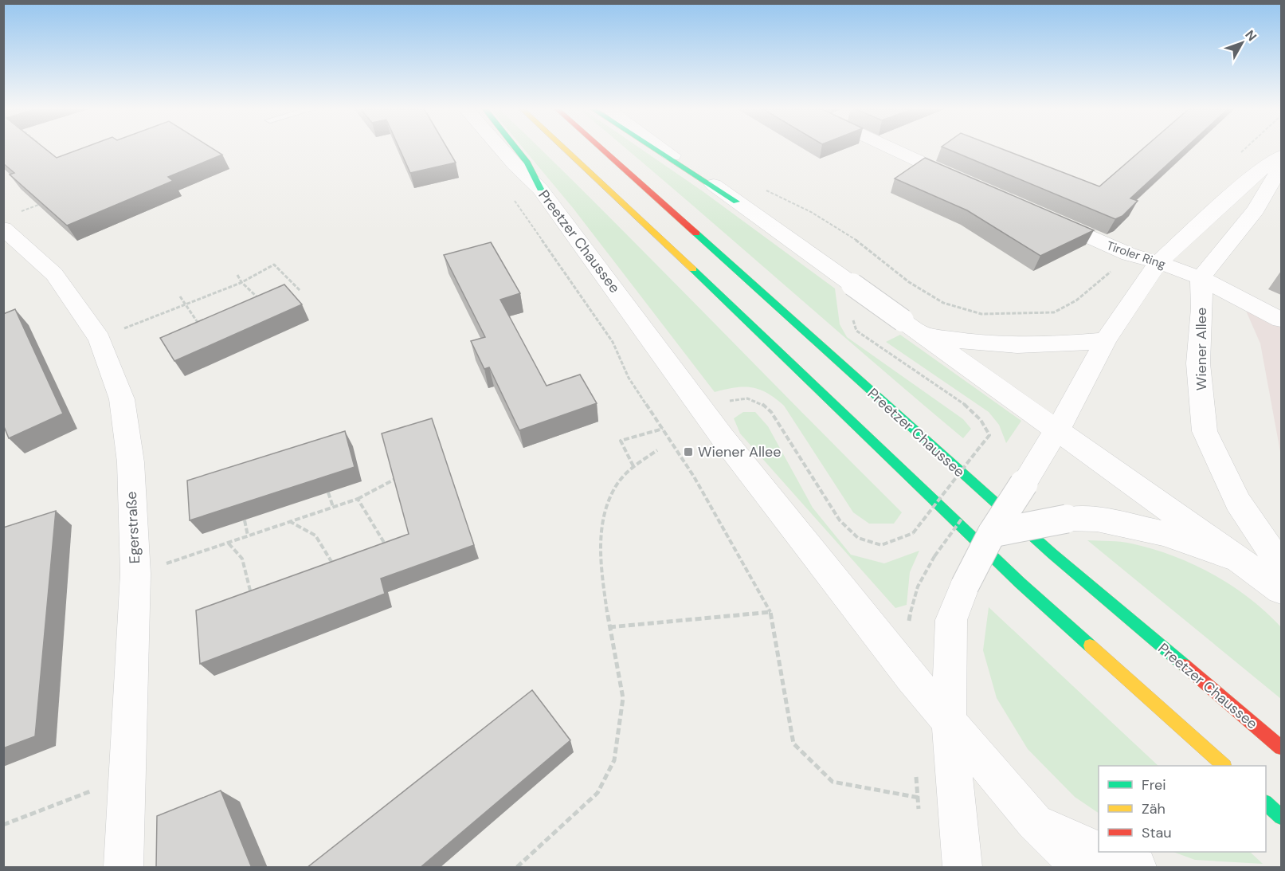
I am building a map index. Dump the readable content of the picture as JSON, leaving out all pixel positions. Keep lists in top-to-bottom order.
{
  "streets": {
    "highway": ["Preetzer Chaussee"],
    "street": ["Tiroler Ring", "Wiener Allee", "Egerstraße"]
  },
  "crossings": [
    ["Tiroler Ring", "Wiener Allee"]
  ],
  "places": {
    "transit": ["Wiener Allee"]
  },
  "legend": ["Frei", "Zäh", "Stau"],
  "north": "top right"
}
